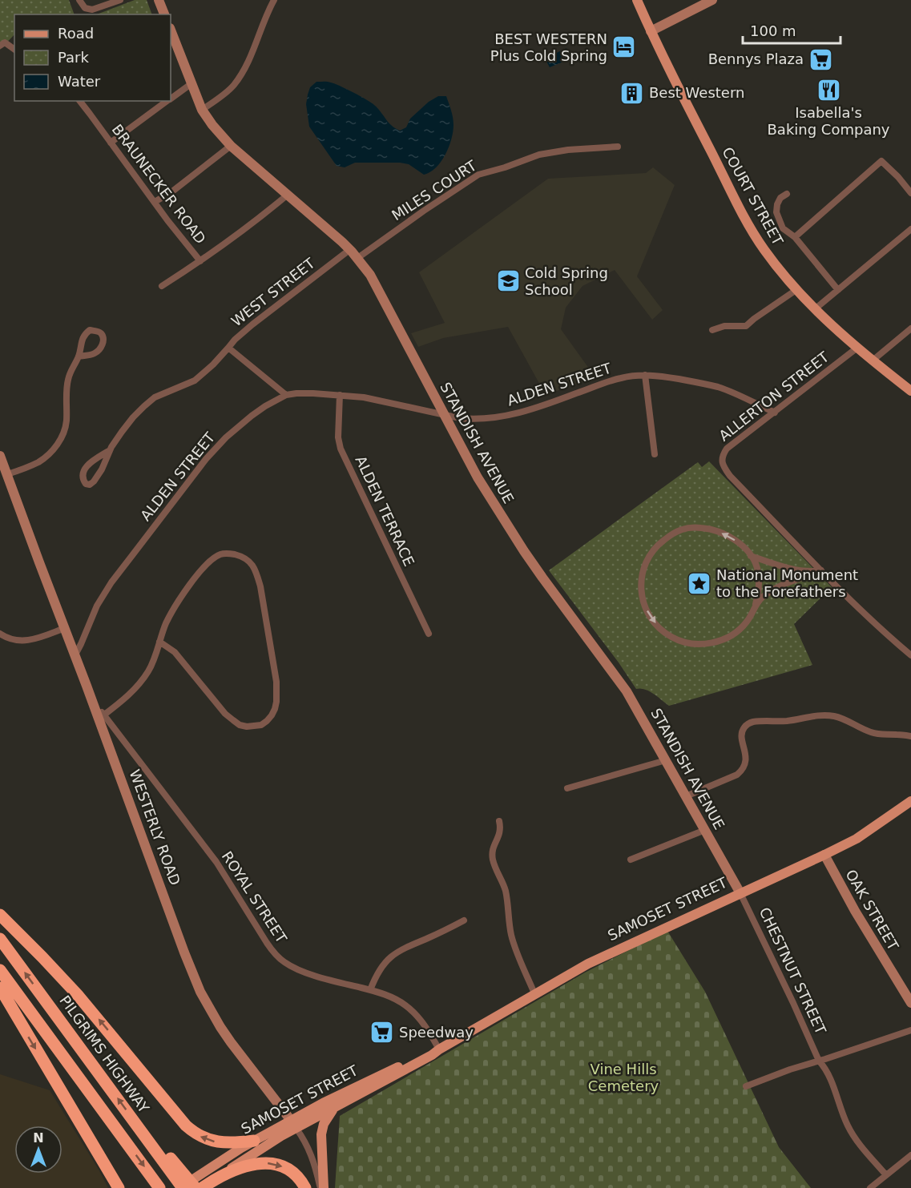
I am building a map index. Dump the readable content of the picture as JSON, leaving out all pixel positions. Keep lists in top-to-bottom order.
{
  "streets": {
    "highway": ["SAMOSET STREET", "PILGRIMS HIGHWAY"],
    "main road": ["COURT STREET"],
    "street": [
      "BRAUNECKER ROAD",
      "MILES COURT",
      "WEST STREET",
      "ALDEN STREET",
      "ALLERTON STREET",
      "STANDISH AVENUE",
      "ALDEN TERRACE",
      "WESTERLY ROAD",
      "ROYAL STREET",
      "OAK STREET",
      "CHESTNUT STREET"
    ]
  },
  "crossings": [
    ["MILES COURT", "STANDISH AVENUE"],
    ["COURT STREET", "ALLERTON STREET"],
    ["WEST STREET", "ALDEN STREET"],
    ["WEST STREET", "STANDISH AVENUE"],
    ["ALDEN STREET", "ALLERTON STREET"],
    ["ALDEN STREET", "STANDISH AVENUE"],
    ["ALDEN STREET", "ALDEN TERRACE"],
    ["ALDEN STREET", "WESTERLY ROAD"],
    ["STANDISH AVENUE", "SAMOSET STREET"],
    ["STANDISH AVENUE", "CHESTNUT STREET"],
    ["WESTERLY ROAD", "ROYAL STREET"],
    ["WESTERLY ROAD", "SAMOSET STREET"],
    ["ROYAL STREET", "SAMOSET STREET"],
    ["SAMOSET STREET", "OAK STREET"],
    ["SAMOSET STREET", "CHESTNUT STREET"]
  ],
  "parks": ["Vine Hills Cemetery"],
  "places": {
    "hotel": ["BEST WESTERN Plus Cold Spring"],
    "supermarket": ["Bennys Plaza", "Speedway"],
    "restaurant": ["Isabella's Baking Company"],
    "building": ["Best Western"],
    "school or university": ["Cold Spring School"],
    "place": ["National Monument to the Forefathers"]
  },
  "legend": ["Road", "Park", "Water"],
  "scale_bar": "100 m",
  "north": "top"
}
